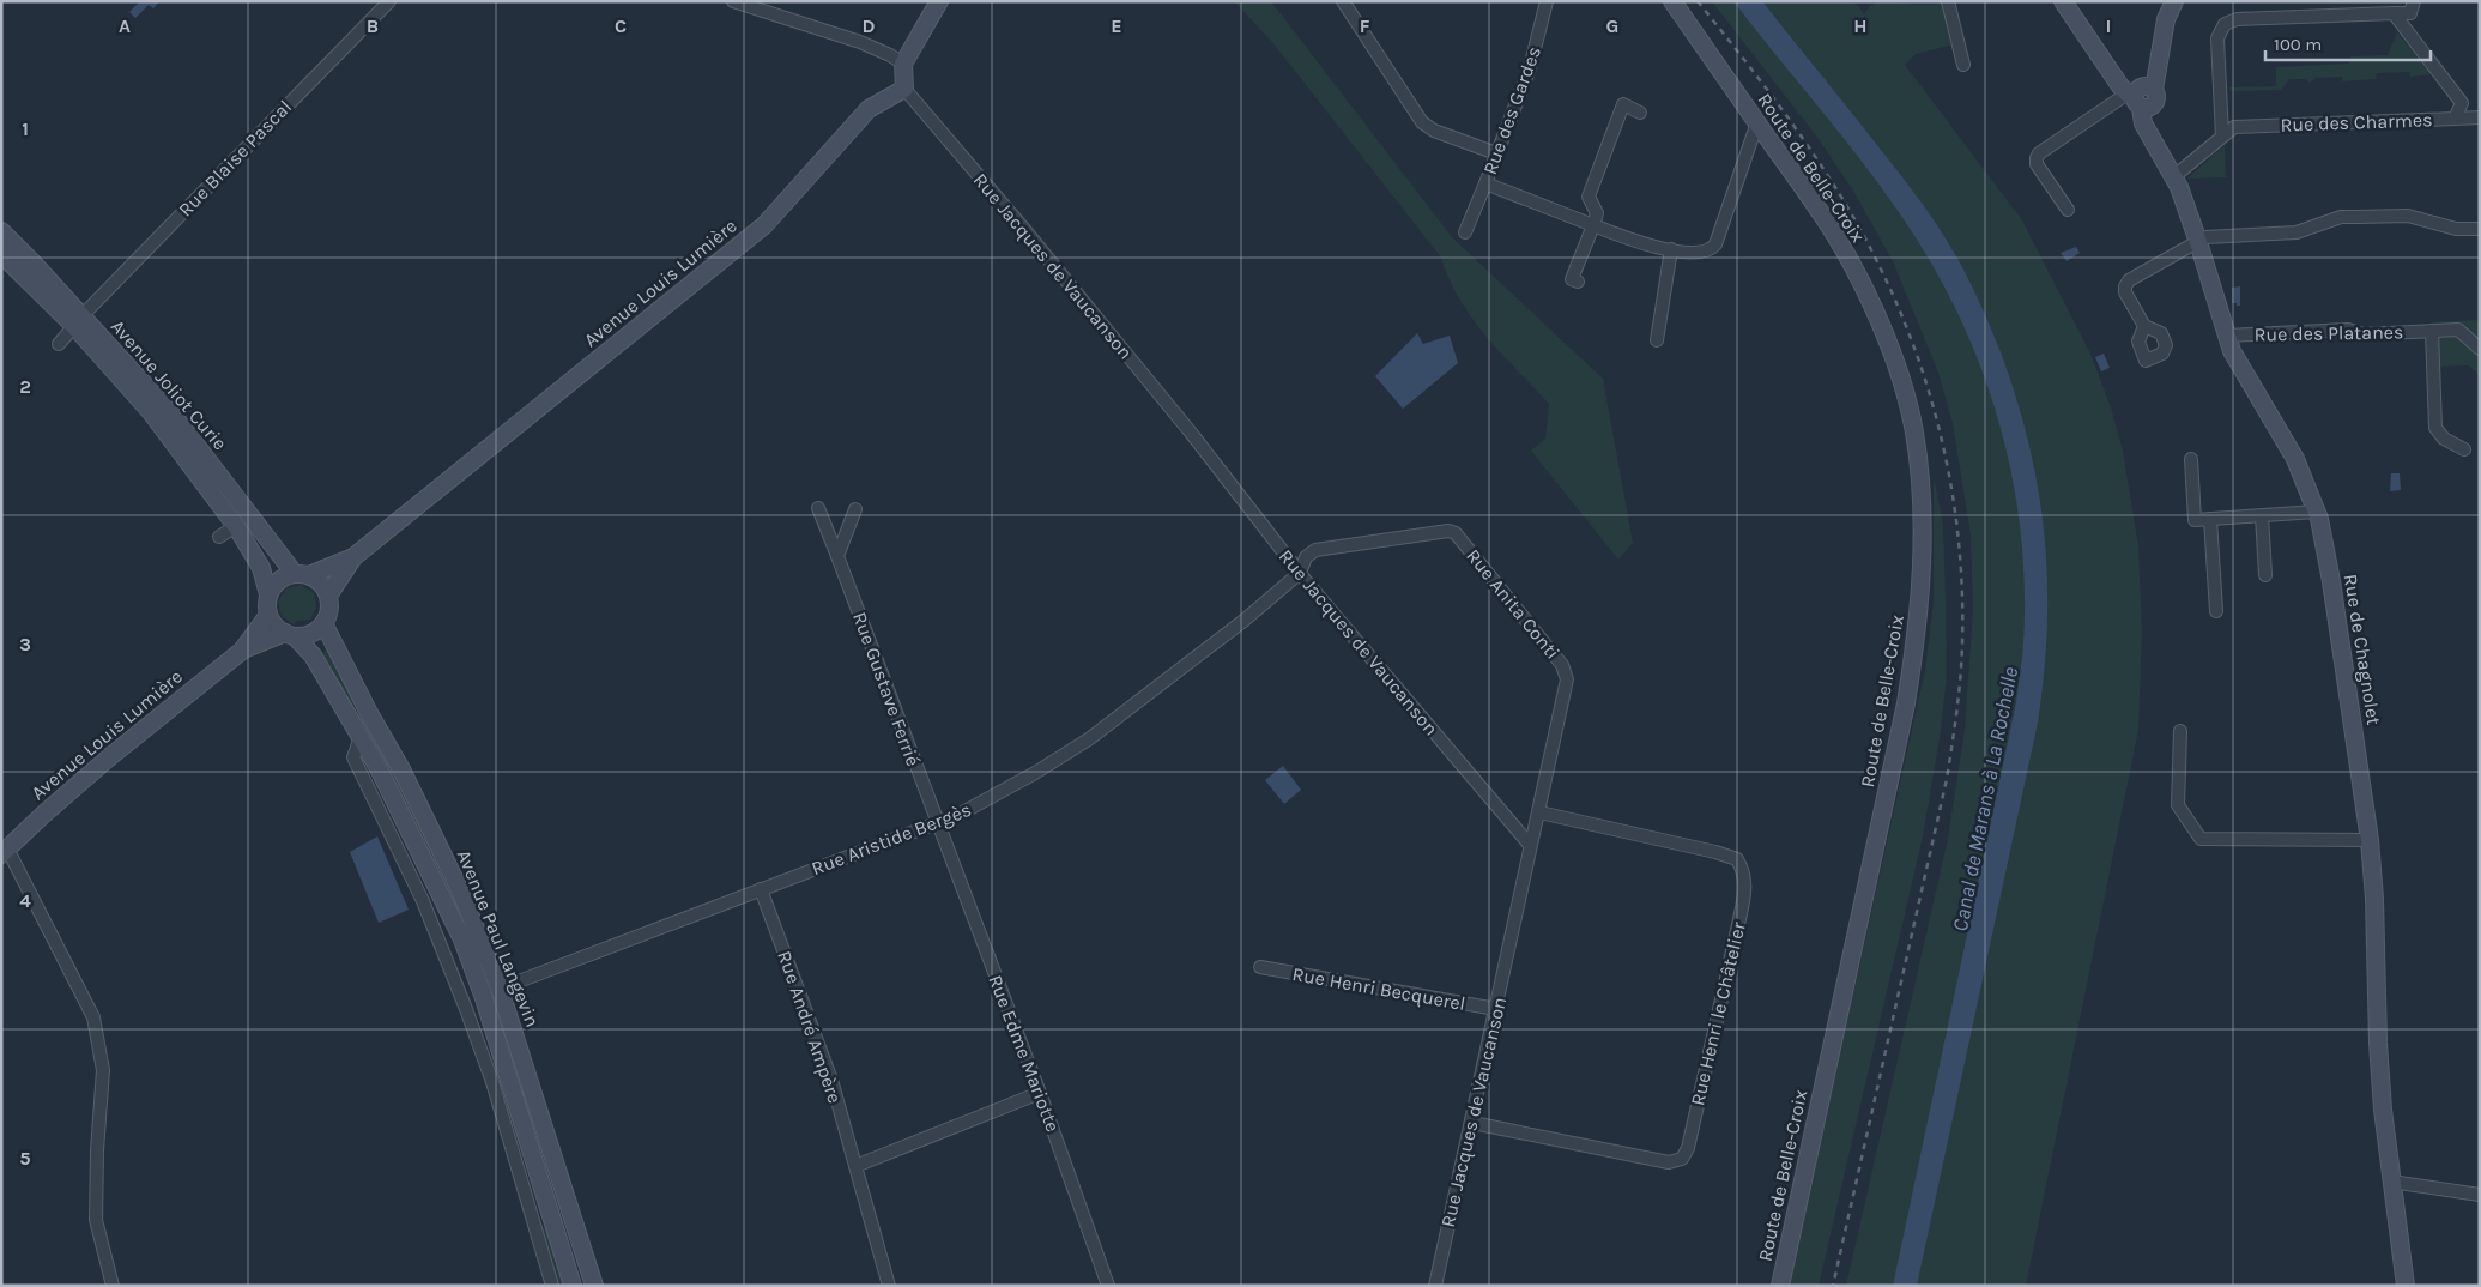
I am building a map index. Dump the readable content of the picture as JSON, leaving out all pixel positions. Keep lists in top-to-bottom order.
{
  "streets": {
    "street": [
      "Rue des Gardes",
      "Rue des Charmes",
      "Rue Blaise Pascal",
      "Route de Belle-Croix",
      "Rue Jacques de Vaucanson",
      "Avenue Louis Lumière",
      "Rue des Platanes",
      "Avenue Joliot Curie",
      "Rue Anita Conti",
      "Rue de Chagnolet",
      "Rue Gustave Ferrié",
      "Rue Aristide Bergès",
      "Avenue Paul Langevin",
      "Rue Henri Becquerel",
      "Rue Henri le Châtelier",
      "Rue André Ampère",
      "Rue Edme Mariotte"
    ]
  },
  "crossings": [
    ["Rue des Gardes", "Route de Belle-Croix"],
    ["Rue des Charmes", "Rue de Chagnolet"],
    ["Rue Blaise Pascal", "Avenue Joliot Curie"],
    ["Rue Jacques de Vaucanson", "Avenue Louis Lumière"],
    ["Rue Jacques de Vaucanson", "Rue Anita Conti"],
    ["Rue Jacques de Vaucanson", "Rue Aristide Bergès"],
    ["Rue Jacques de Vaucanson", "Rue Henri Becquerel"],
    ["Rue Jacques de Vaucanson", "Rue Henri le Châtelier"],
    ["Avenue Louis Lumière", "Avenue Joliot Curie"],
    ["Avenue Louis Lumière", "Avenue Paul Langevin"],
    ["Rue des Platanes", "Rue de Chagnolet"],
    ["Avenue Joliot Curie", "Avenue Paul Langevin"],
    ["Rue Anita Conti", "Rue Aristide Bergès"],
    ["Rue Anita Conti", "Rue Henri le Châtelier"],
    ["Rue Gustave Ferrié", "Rue Aristide Bergès"],
    ["Rue Gustave Ferrié", "Rue Edme Mariotte"],
    ["Rue Aristide Bergès", "Avenue Paul Langevin"],
    ["Rue Aristide Bergès", "Rue André Ampère"],
    ["Rue Aristide Bergès", "Rue Edme Mariotte"]
  ],
  "water": ["Canal de Marans à La Rochelle"],
  "scale_bar": "100 m",
  "grid": {
    "columns": [
      "A",
      "B",
      "C",
      "D",
      "E",
      "F",
      "G",
      "H",
      "I"
    ],
    "rows": [
      "1",
      "2",
      "3",
      "4",
      "5"
    ]
  }
}
